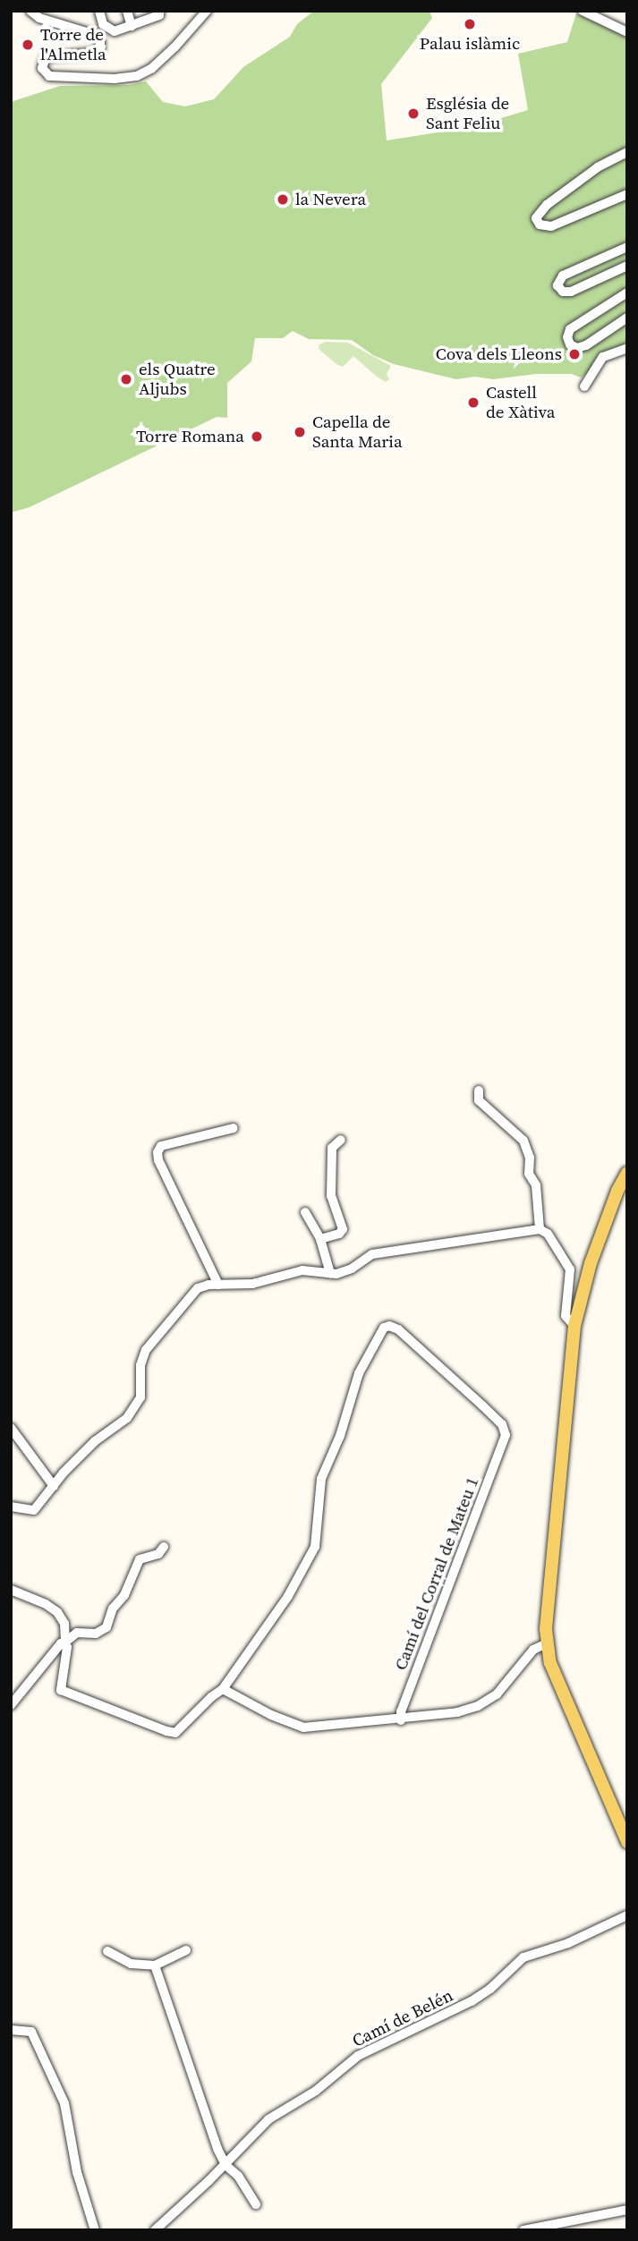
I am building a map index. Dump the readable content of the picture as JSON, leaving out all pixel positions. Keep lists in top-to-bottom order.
{
  "streets": {
    "street": ["Camí del Corral de Mateu 1", "Camí de Belén"]
  },
  "places": [
    "Palau islàmic",
    "Torre de l'Almetla",
    "Església de Sant Feliu",
    "la Nevera",
    "Cova dels Lleons",
    "els Quatre Aljubs",
    "Castell de Xàtiva",
    "Capella de Santa Maria",
    "Torre Romana"
  ]
}
